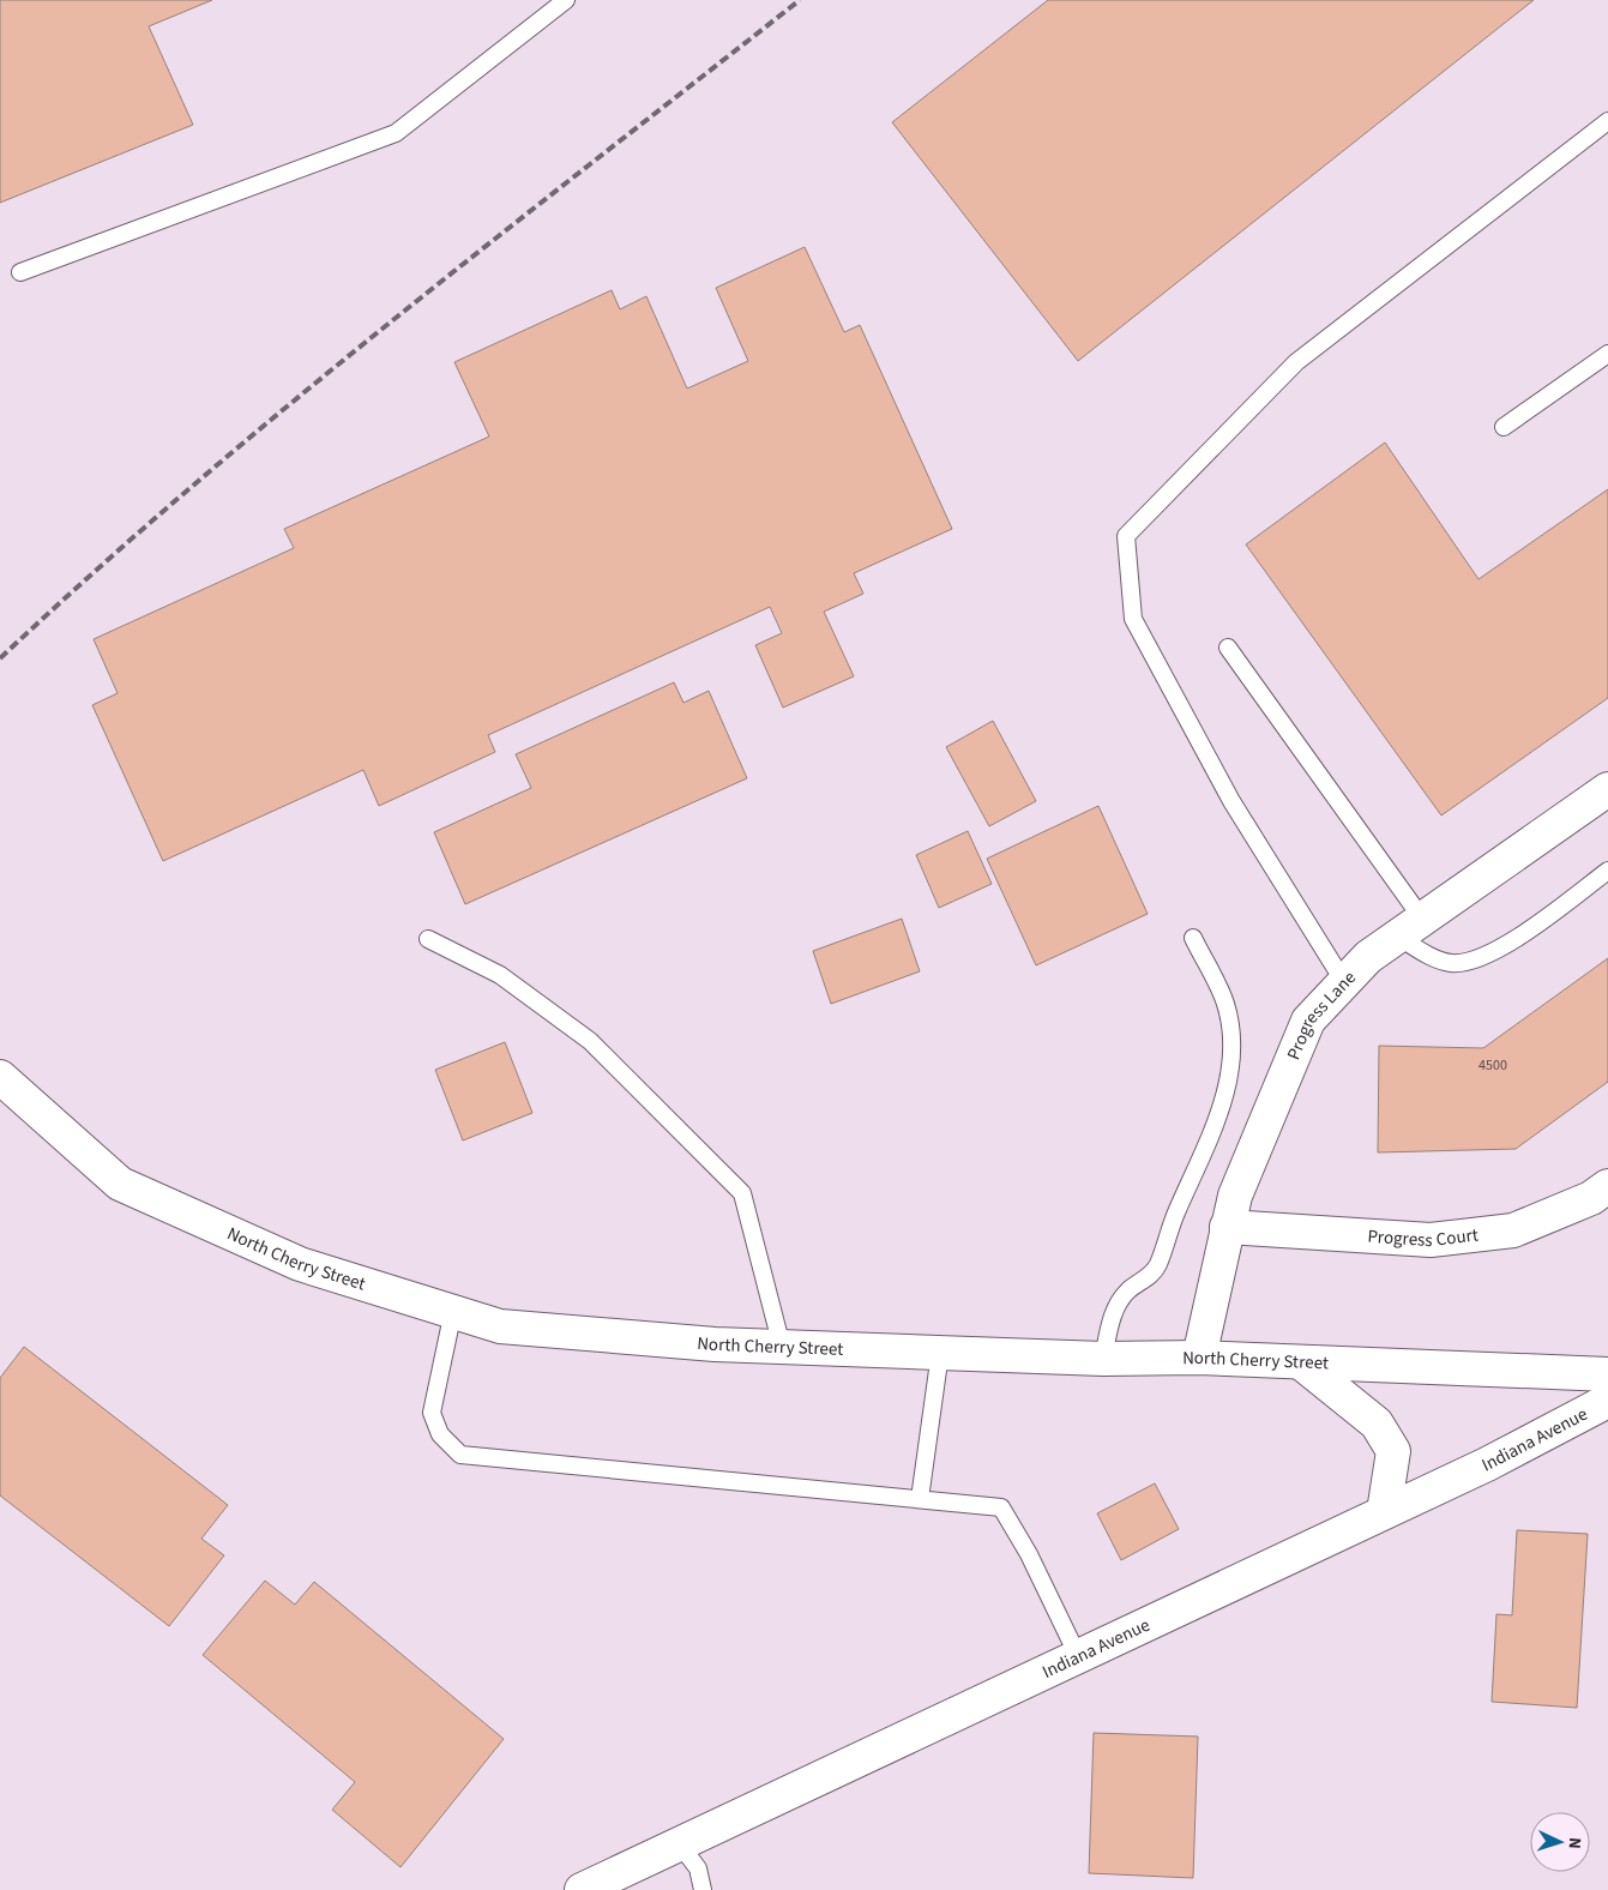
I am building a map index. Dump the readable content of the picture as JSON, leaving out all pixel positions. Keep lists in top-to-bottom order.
{
  "streets": {
    "main road": [
      "Progress Lane",
      "Progress Court",
      "North Cherry Street",
      "Indiana Avenue"
    ]
  },
  "crossings": [
    ["Progress Lane", "Progress Court"],
    ["Progress Lane", "North Cherry Street"]
  ],
  "house_numbers": ["4500"],
  "north": "right"
}
